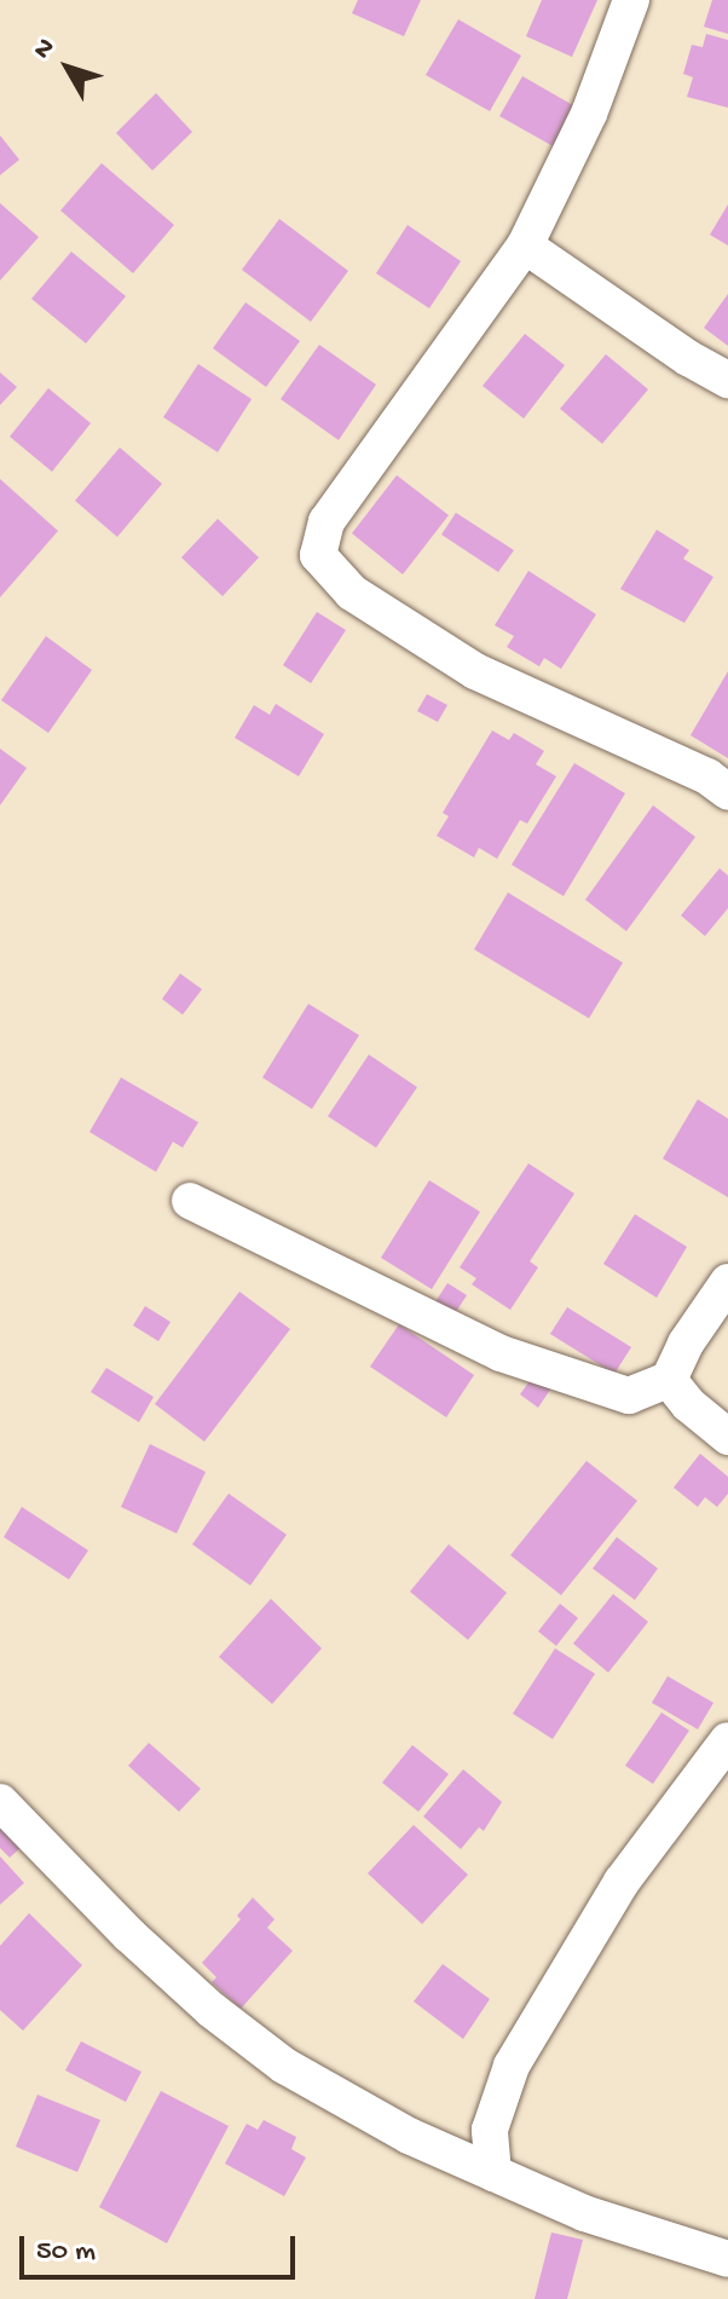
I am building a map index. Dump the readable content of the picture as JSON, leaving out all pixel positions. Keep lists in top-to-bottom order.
{
  "scale_bar": "50 m",
  "north": "top left"
}
